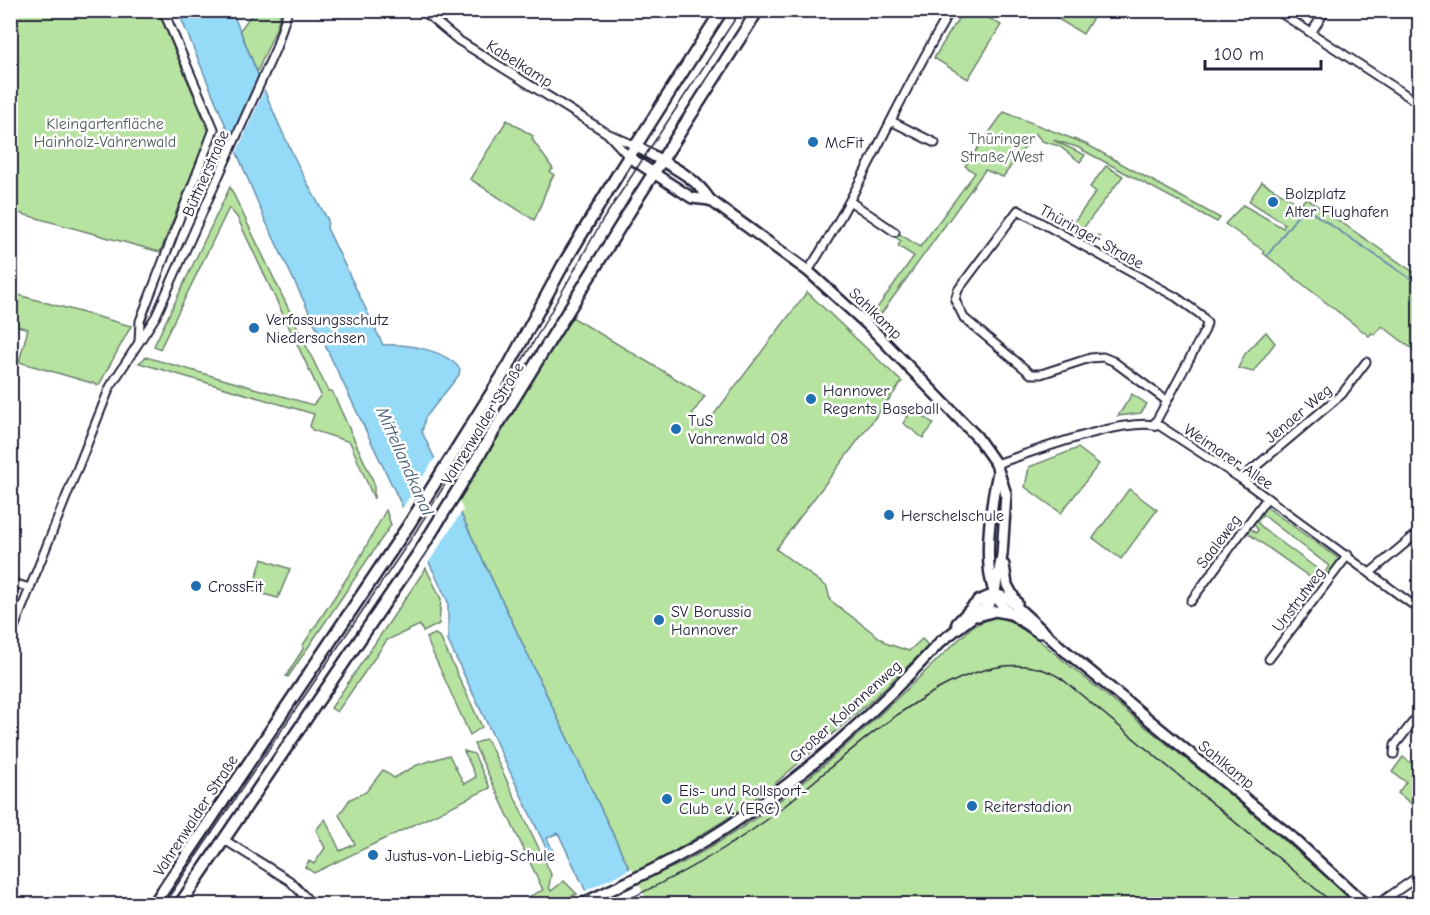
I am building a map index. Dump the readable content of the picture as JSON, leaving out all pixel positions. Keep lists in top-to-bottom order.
{
  "streets": {
    "main road": ["Vahrenwalder Straße"],
    "street": [
      "Kabelkamp",
      "Büttnerstraße",
      "Thüringer Straße",
      "Sahlkamp",
      "Jenaer Weg",
      "Weimarer Allee",
      "Saaleweg",
      "Unstrutweg",
      "Großer Kolonnenweg"
    ]
  },
  "crossings": [
    ["Kabelkamp", "Sahlkamp"],
    ["Kabelkamp", "Vahrenwalder Straße"],
    ["Thüringer Straße", "Weimarer Allee"],
    ["Sahlkamp", "Vahrenwalder Straße"],
    ["Sahlkamp", "Großer Kolonnenweg"],
    ["Jenaer Weg", "Weimarer Allee"],
    ["Weimarer Allee", "Saaleweg"],
    ["Weimarer Allee", "Unstrutweg"]
  ],
  "water": ["Mittellandkanal"],
  "parks": ["Kleingartenfläche Hainholz-Vahrenwald", "Thüringer Straße/West"],
  "places": [
    "McFit",
    "Bolzplatz Alter Flughafen",
    "Verfassungsschutz Niedersachsen",
    "Hannover Regents Baseball",
    "TuS Vahrenwald 08",
    "Herschelschule",
    "CrossFit",
    "SV Borussia Hannover",
    "Eis- und Rollsport- Club e.V. (ERC)",
    "Reiterstadion",
    "Justus-von-Liebig-Schule"
  ],
  "scale_bar": "100 m"
}
